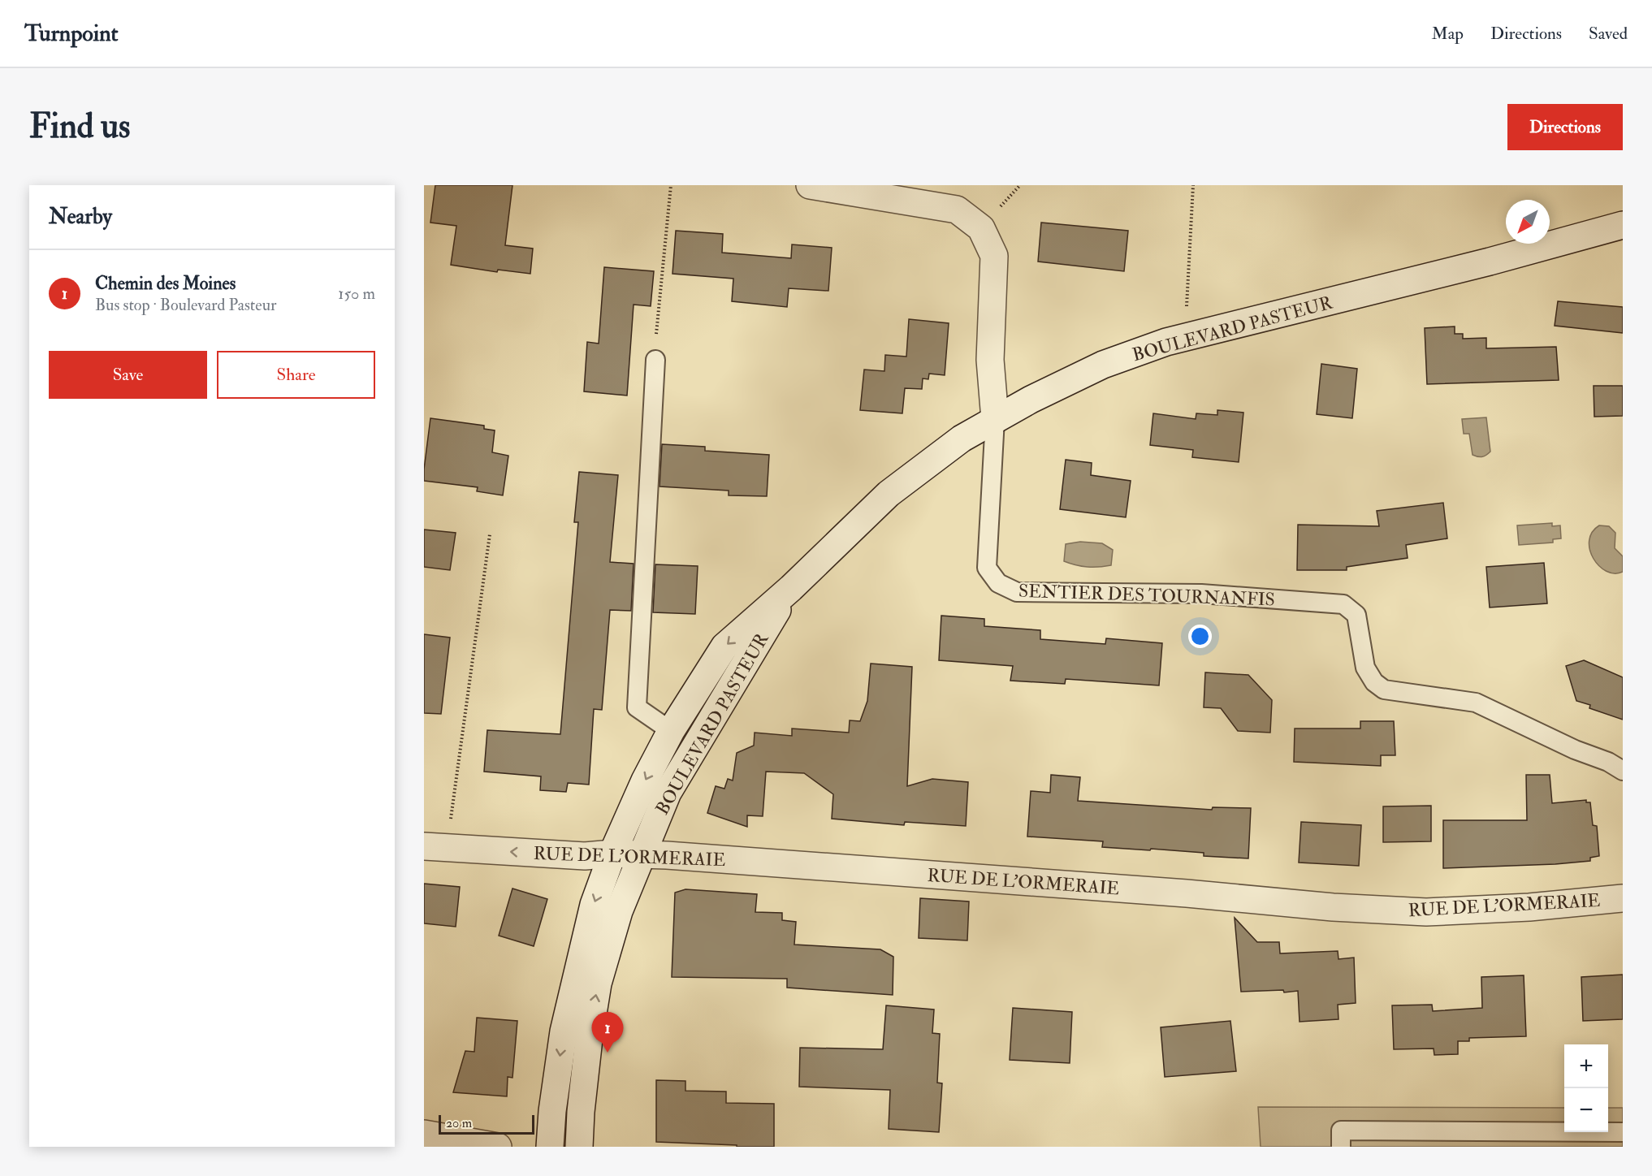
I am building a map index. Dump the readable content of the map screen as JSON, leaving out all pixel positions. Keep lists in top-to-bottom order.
{
  "streets": {
    "main road": ["BOULEVARD PASTEUR", "RUE DE L'ORMERAIE"],
    "lane": ["SENTIER DES TOURNANFIS"]
  },
  "crossings": [
    ["BOULEVARD PASTEUR", "SENTIER DES TOURNANFIS"],
    ["BOULEVARD PASTEUR", "RUE DE L'ORMERAIE"]
  ],
  "scale_bar": "20 m",
  "north": "bottom left",
  "page": {
    "header": "Turnpoint",
    "nav": ["Map", "Directions", "Saved"],
    "buttons": [
      "Directions",
      ["Save", "Share"]
    ],
    "title": "Find us",
    "heading": "Nearby",
    "list": [
      {
        "mark": "1",
        "name": "Chemin des Moines",
        "note": "Bus stop · Boulevard Pasteur",
        "value": "150 m"
      }
    ],
    "pins": "1",
    "map_buttons": ["+", "−"],
    "scale": "20 m"
  }
}
